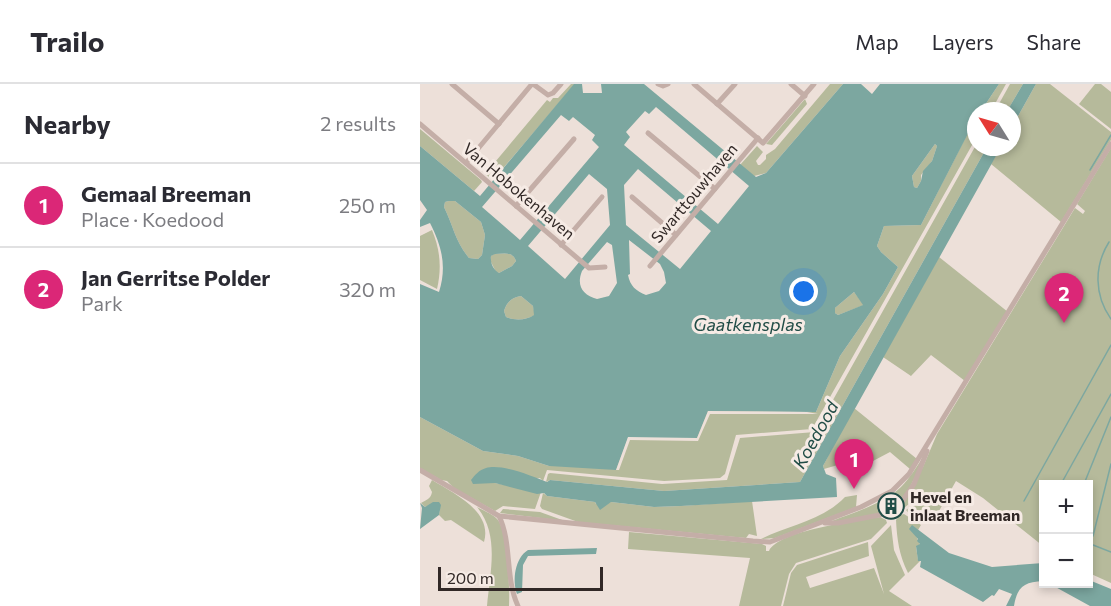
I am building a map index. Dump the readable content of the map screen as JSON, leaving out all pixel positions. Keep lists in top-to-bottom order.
{
  "streets": {
    "street": ["Van Hobokenhaven", "Swarttouwhaven"]
  },
  "water": ["Gaatkensplas", "Koedood"],
  "places": {
    "building": ["Hevel en inlaat Breeman"]
  },
  "scale_bar": "200 m",
  "north": "top left",
  "page": {
    "header": "Trailo",
    "nav": ["Map", "Layers", "Share"],
    "heading": ["Nearby", "2 results"],
    "list": [
      {
        "mark": "1",
        "name": "Gemaal Breeman",
        "note": "Place · Koedood",
        "value": "250 m"
      },
      {
        "mark": "2",
        "name": "Jan Gerritse Polder",
        "note": "Park",
        "value": "320 m"
      }
    ],
    "pins": ["2", "1"],
    "map_buttons": ["+", "−"],
    "scale": "200 m"
  }
}
